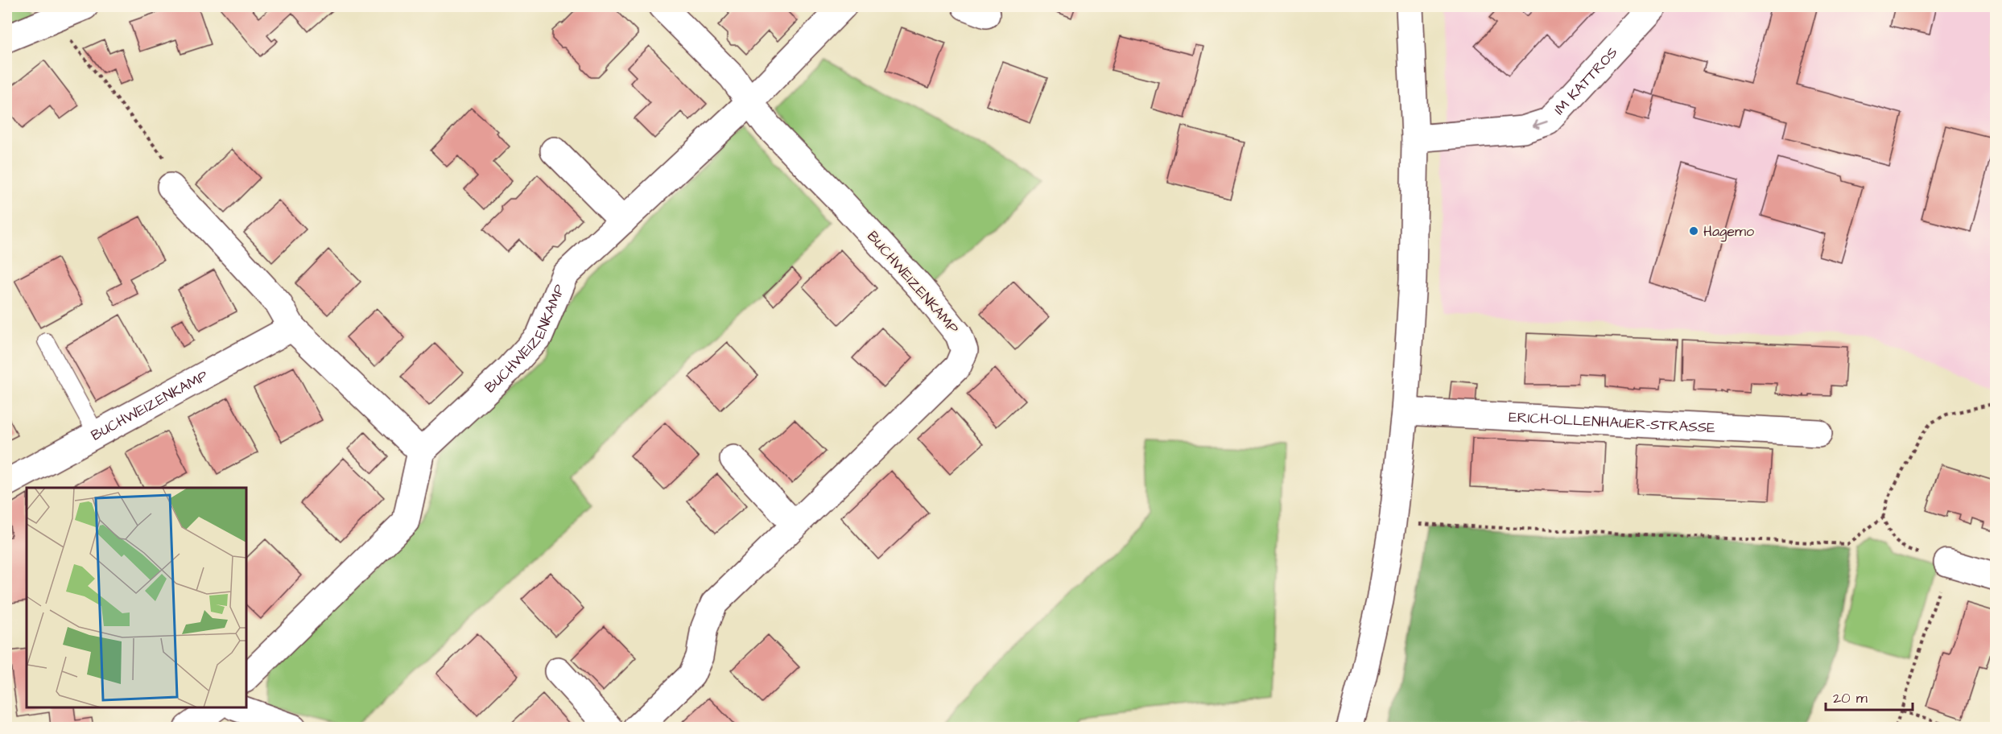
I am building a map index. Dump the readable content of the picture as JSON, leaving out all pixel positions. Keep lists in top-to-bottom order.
{
  "streets": {
    "street": ["IM KATTROS", "BUCHWEIZENKAMP", "ERICH-OLLENHAUER-STRASSE"]
  },
  "one_way": ["IM KATTROS"],
  "places": ["Hagemo"],
  "scale_bar": "20 m"
}
